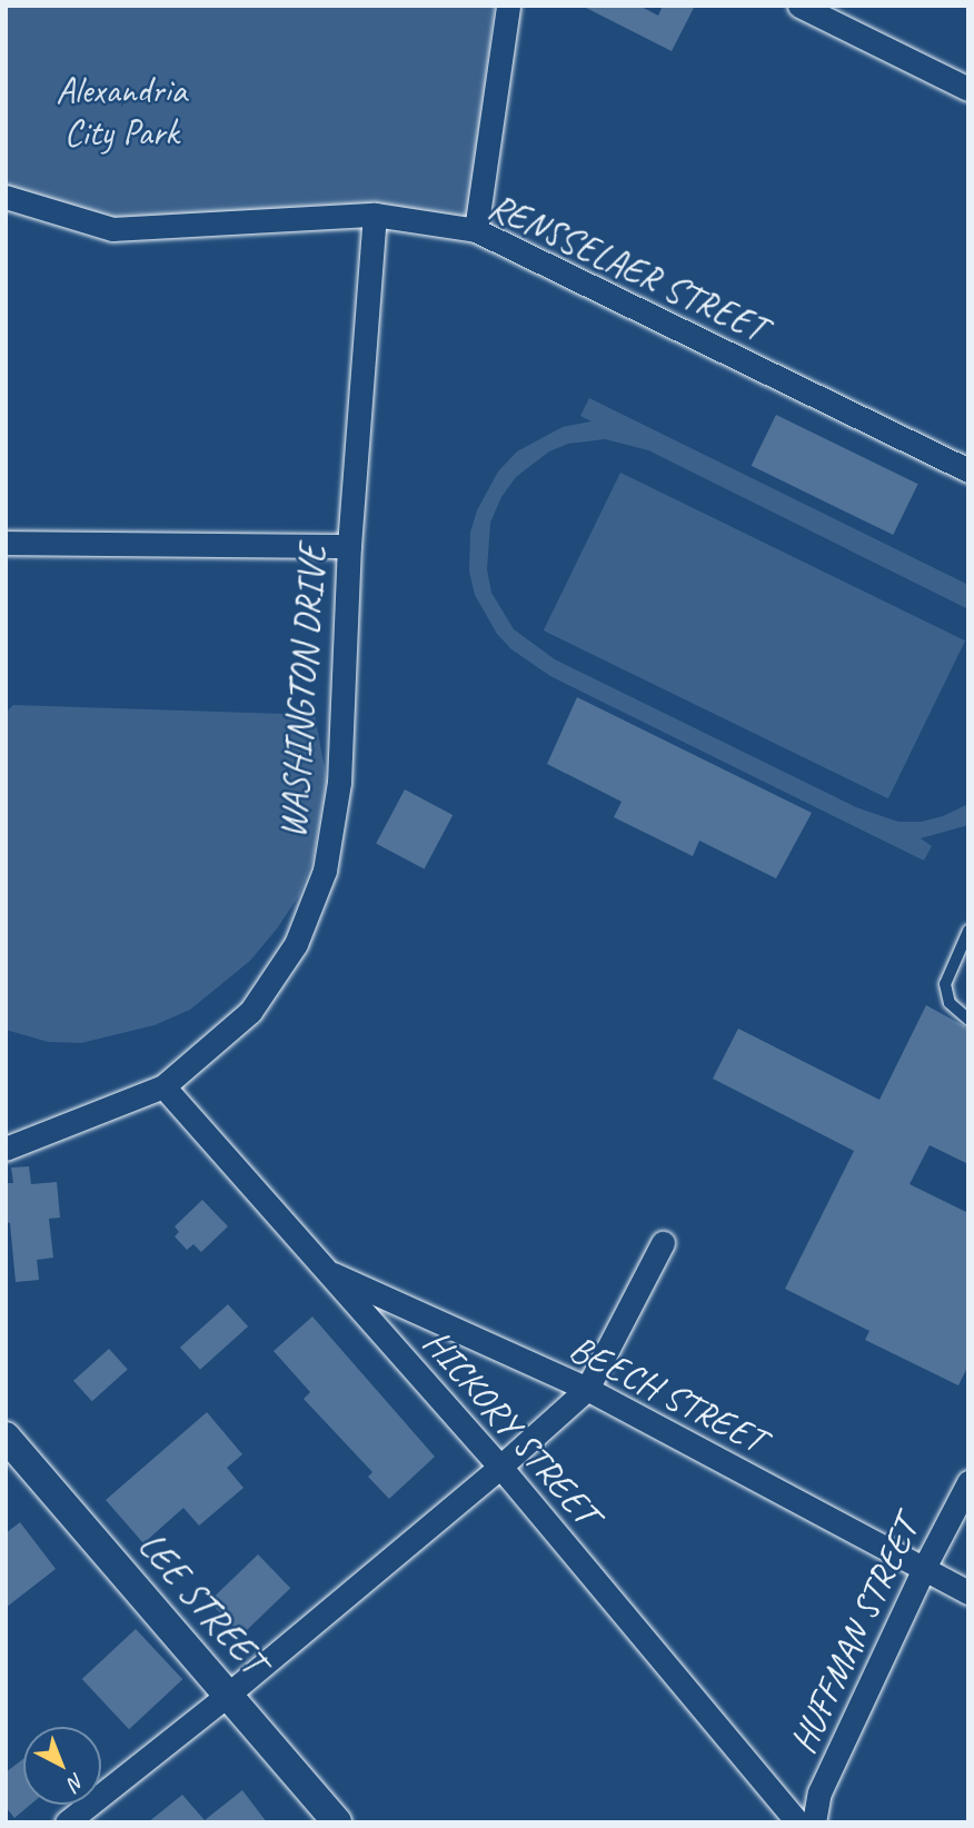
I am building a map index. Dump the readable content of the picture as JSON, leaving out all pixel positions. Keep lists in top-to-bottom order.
{
  "streets": {
    "street": [
      "RENSSELAER STREET",
      "WASHINGTON DRIVE",
      "BEECH STREET",
      "HICKORY STREET",
      "LEE STREET",
      "HUFFMAN STREET"
    ]
  },
  "crossings": [
    ["RENSSELAER STREET", "WASHINGTON DRIVE"],
    ["WASHINGTON DRIVE", "HICKORY STREET"],
    ["BEECH STREET", "HICKORY STREET"],
    ["BEECH STREET", "HUFFMAN STREET"]
  ],
  "parks": ["Alexandria City Park"],
  "north": "bottom right"
}
